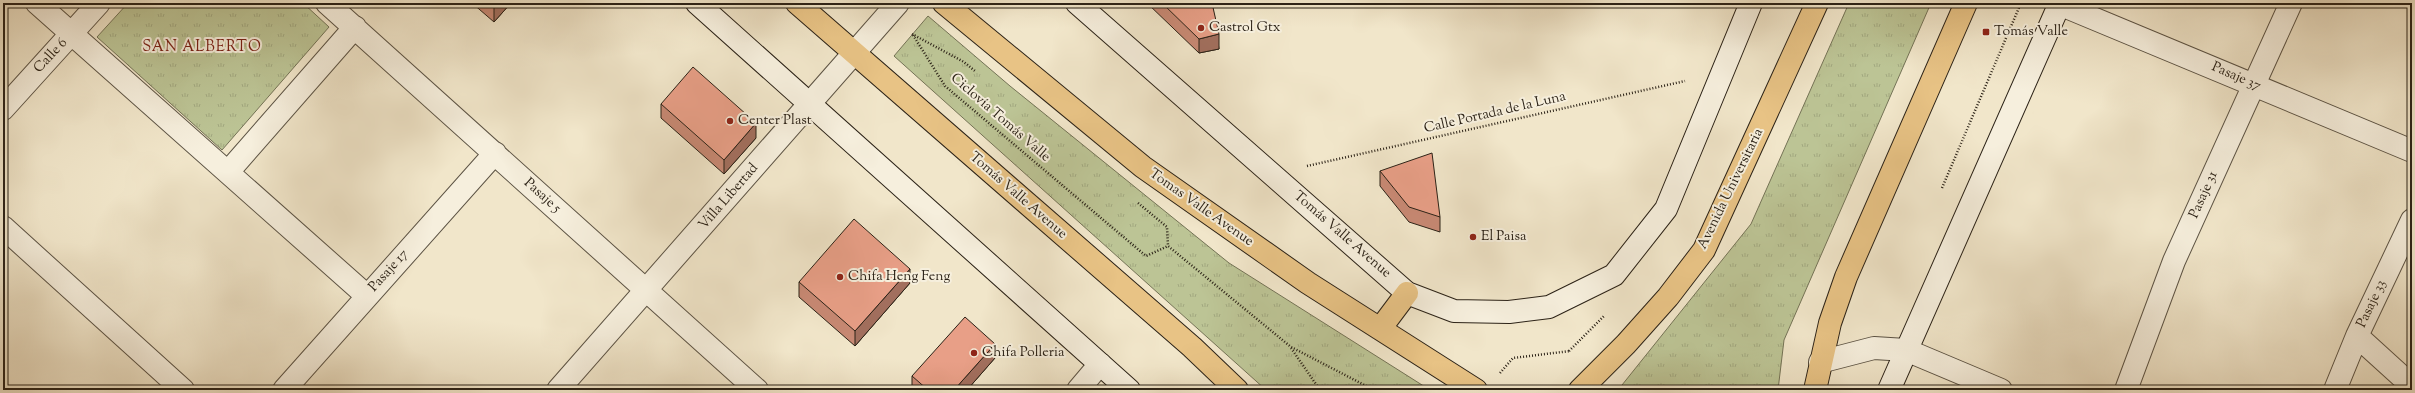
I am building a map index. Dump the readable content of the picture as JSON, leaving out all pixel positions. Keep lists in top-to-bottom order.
{
  "streets": {
    "main road": ["Avenida Universitaria", "Tomás Valle Avenue", "Tomas Valle Avenue"],
    "street": [
      "Calle 6",
      "Pasaje 37",
      "Pasaje 31",
      "Pasaje 5",
      "Villa Libertad",
      "Pasaje 17",
      "Pasaje 33"
    ],
    "path": ["Calle Portada de la Luna", "Ciclovía Tomás Valle"]
  },
  "crossings": [
    ["Pasaje 37", "Pasaje 31"],
    ["Calle Portada de la Luna", "Tomás Valle Avenue"],
    ["Pasaje 5", "Villa Libertad"],
    ["Pasaje 5", "Pasaje 17"],
    ["Tomás Valle Avenue", "Villa Libertad"]
  ],
  "districts": ["SAN ALBERTO"],
  "places": {
    "other": [
      "Castrol Gtx",
      "Center Plast",
      "El Paisa",
      "Chifa Heng Feng",
      "Chifa Polleria"
    ],
    "transit": ["Tomás Valle"]
  }
}
